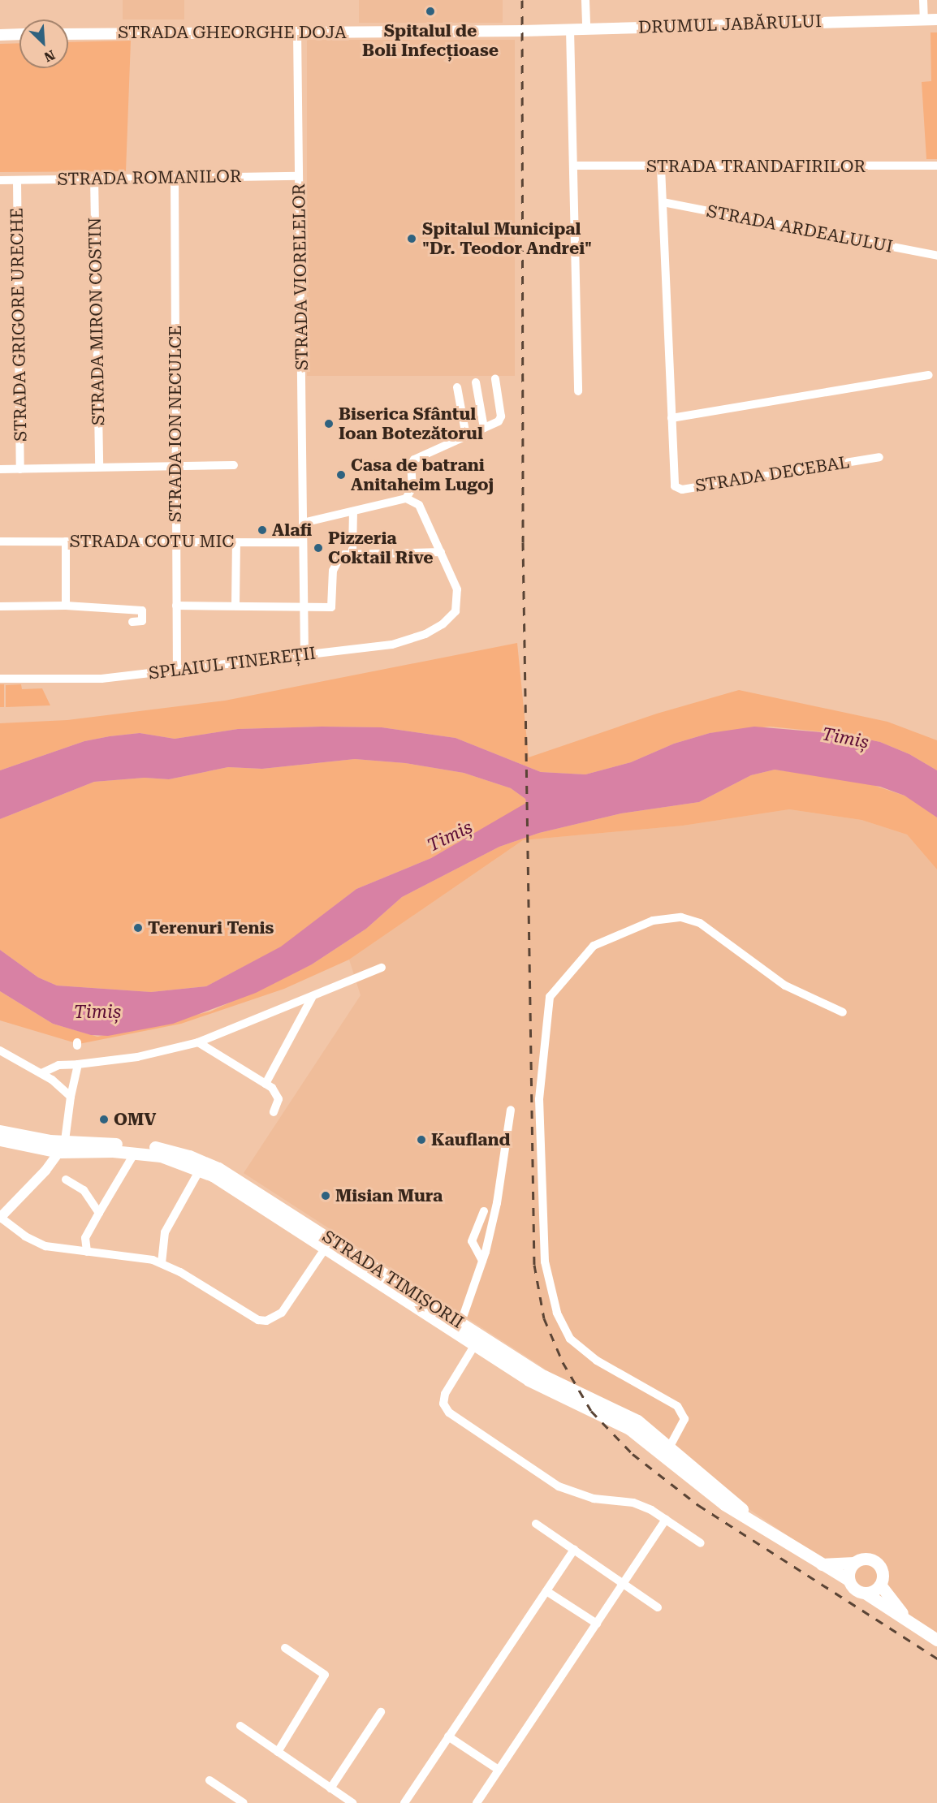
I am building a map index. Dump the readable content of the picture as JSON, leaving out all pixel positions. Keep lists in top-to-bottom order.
{
  "streets": {
    "main road": ["DRUMUL JABĂRULUI", "STRADA GHEORGHE DOJA", "STRADA TIMIȘORII"],
    "street": [
      "STRADA TRANDAFIRILOR",
      "STRADA ROMANILOR",
      "STRADA ARDEALULUI",
      "STRADA VIORELELOR",
      "STRADA MIRON COSTIN",
      "STRADA GRIGORE URECHE",
      "STRADA ION NECULCE",
      "STRADA DECEBAL",
      "STRADA COTU MIC",
      "SPLAIUL TINEREȚII"
    ]
  },
  "crossings": [
    ["DRUMUL JABĂRULUI", "STRADA GHEORGHE DOJA"],
    ["STRADA GHEORGHE DOJA", "STRADA VIORELELOR"],
    ["STRADA TRANDAFIRILOR", "STRADA DECEBAL"],
    ["STRADA ROMANILOR", "STRADA VIORELELOR"],
    ["STRADA ROMANILOR", "STRADA MIRON COSTIN"],
    ["STRADA ROMANILOR", "STRADA GRIGORE URECHE"],
    ["STRADA ROMANILOR", "STRADA ION NECULCE"],
    ["STRADA ARDEALULUI", "STRADA DECEBAL"],
    ["STRADA VIORELELOR", "STRADA COTU MIC"],
    ["STRADA VIORELELOR", "SPLAIUL TINEREȚII"],
    ["STRADA ION NECULCE", "STRADA COTU MIC"],
    ["STRADA ION NECULCE", "SPLAIUL TINEREȚII"]
  ],
  "water": ["Timiș"],
  "places": [
    "Spitalul de Boli Infecțioase",
    "Spitalul Municipal \"Dr. Teodor Andrei\"",
    "Biserica Sfântul Ioan Botezătorul",
    "Casa de batrani Anitaheim Lugoj",
    "Alafi",
    "Pizzeria Coktail Rive",
    "Terenuri Tenis",
    "OMV",
    "Kaufland",
    "Misian Mura"
  ],
  "north": "bottom right"
}
